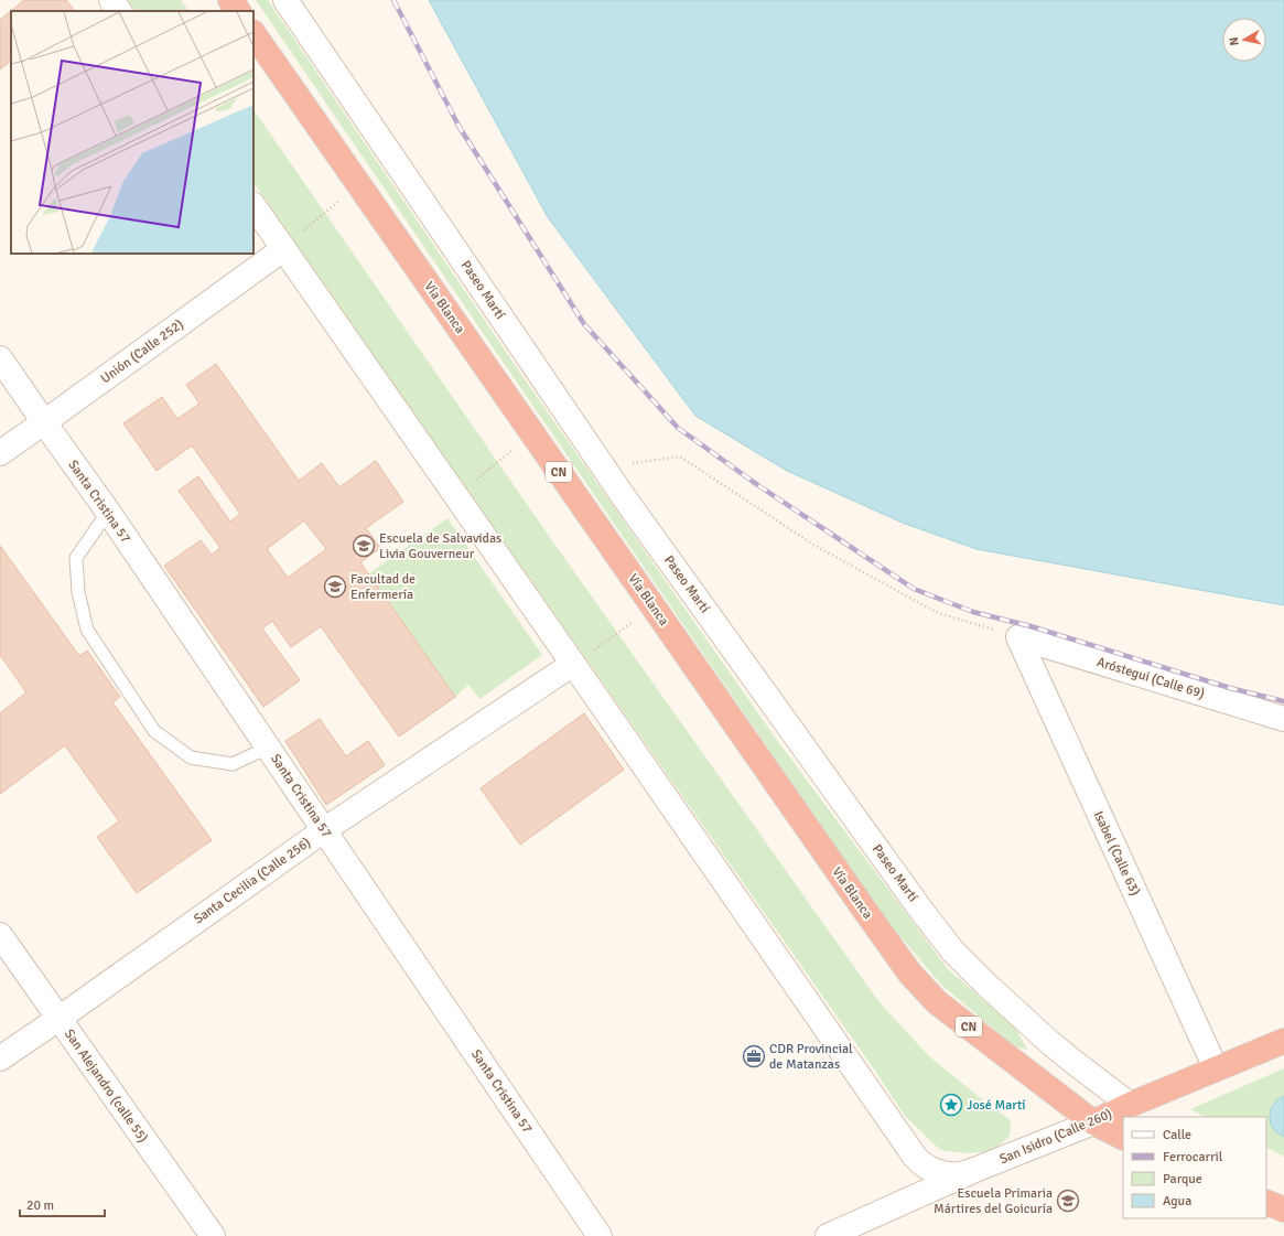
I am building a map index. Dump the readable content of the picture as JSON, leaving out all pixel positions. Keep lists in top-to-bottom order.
{
  "streets": {
    "highway": ["Vía Blanca", "CN", "San Isidro (Calle 260)"],
    "street": [
      "Paseo Martí",
      "Unión (Calle 252)",
      "Santa Cristina 57",
      "Aróstegui (Calle 69)",
      "Isabel (Calle 63)",
      "Santa Cecilia (Calle 256)",
      "San Alejandro (calle 55)"
    ]
  },
  "crossings": [
    ["Paseo Martí", "San Isidro (Calle 260)"],
    ["Vía Blanca", "CN"],
    ["Vía Blanca", "San Isidro (Calle 260)"],
    ["Unión (Calle 252)", "Santa Cristina 57"],
    ["CN", "San Isidro (Calle 260)"],
    ["Santa Cristina 57", "Santa Cecilia (Calle 256)"],
    ["Aróstegui (Calle 69)", "Isabel (Calle 63)"],
    ["Isabel (Calle 63)", "San Isidro (Calle 260)"],
    ["Santa Cecilia (Calle 256)", "San Alejandro (calle 55)"]
  ],
  "places": {
    "school or university": ["Escuela de Salvavidas Livia Gouverneur", "Facultad de Enfermería", "Escuela Primaria Mártires del Goicuría"],
    "office": ["CDR Provincial de Matanzas"],
    "place": ["José Martí"]
  },
  "legend": [
    "Calle",
    "Ferrocarril",
    "Parque",
    "Agua"
  ],
  "scale_bar": "20 m",
  "north": "left"
}
